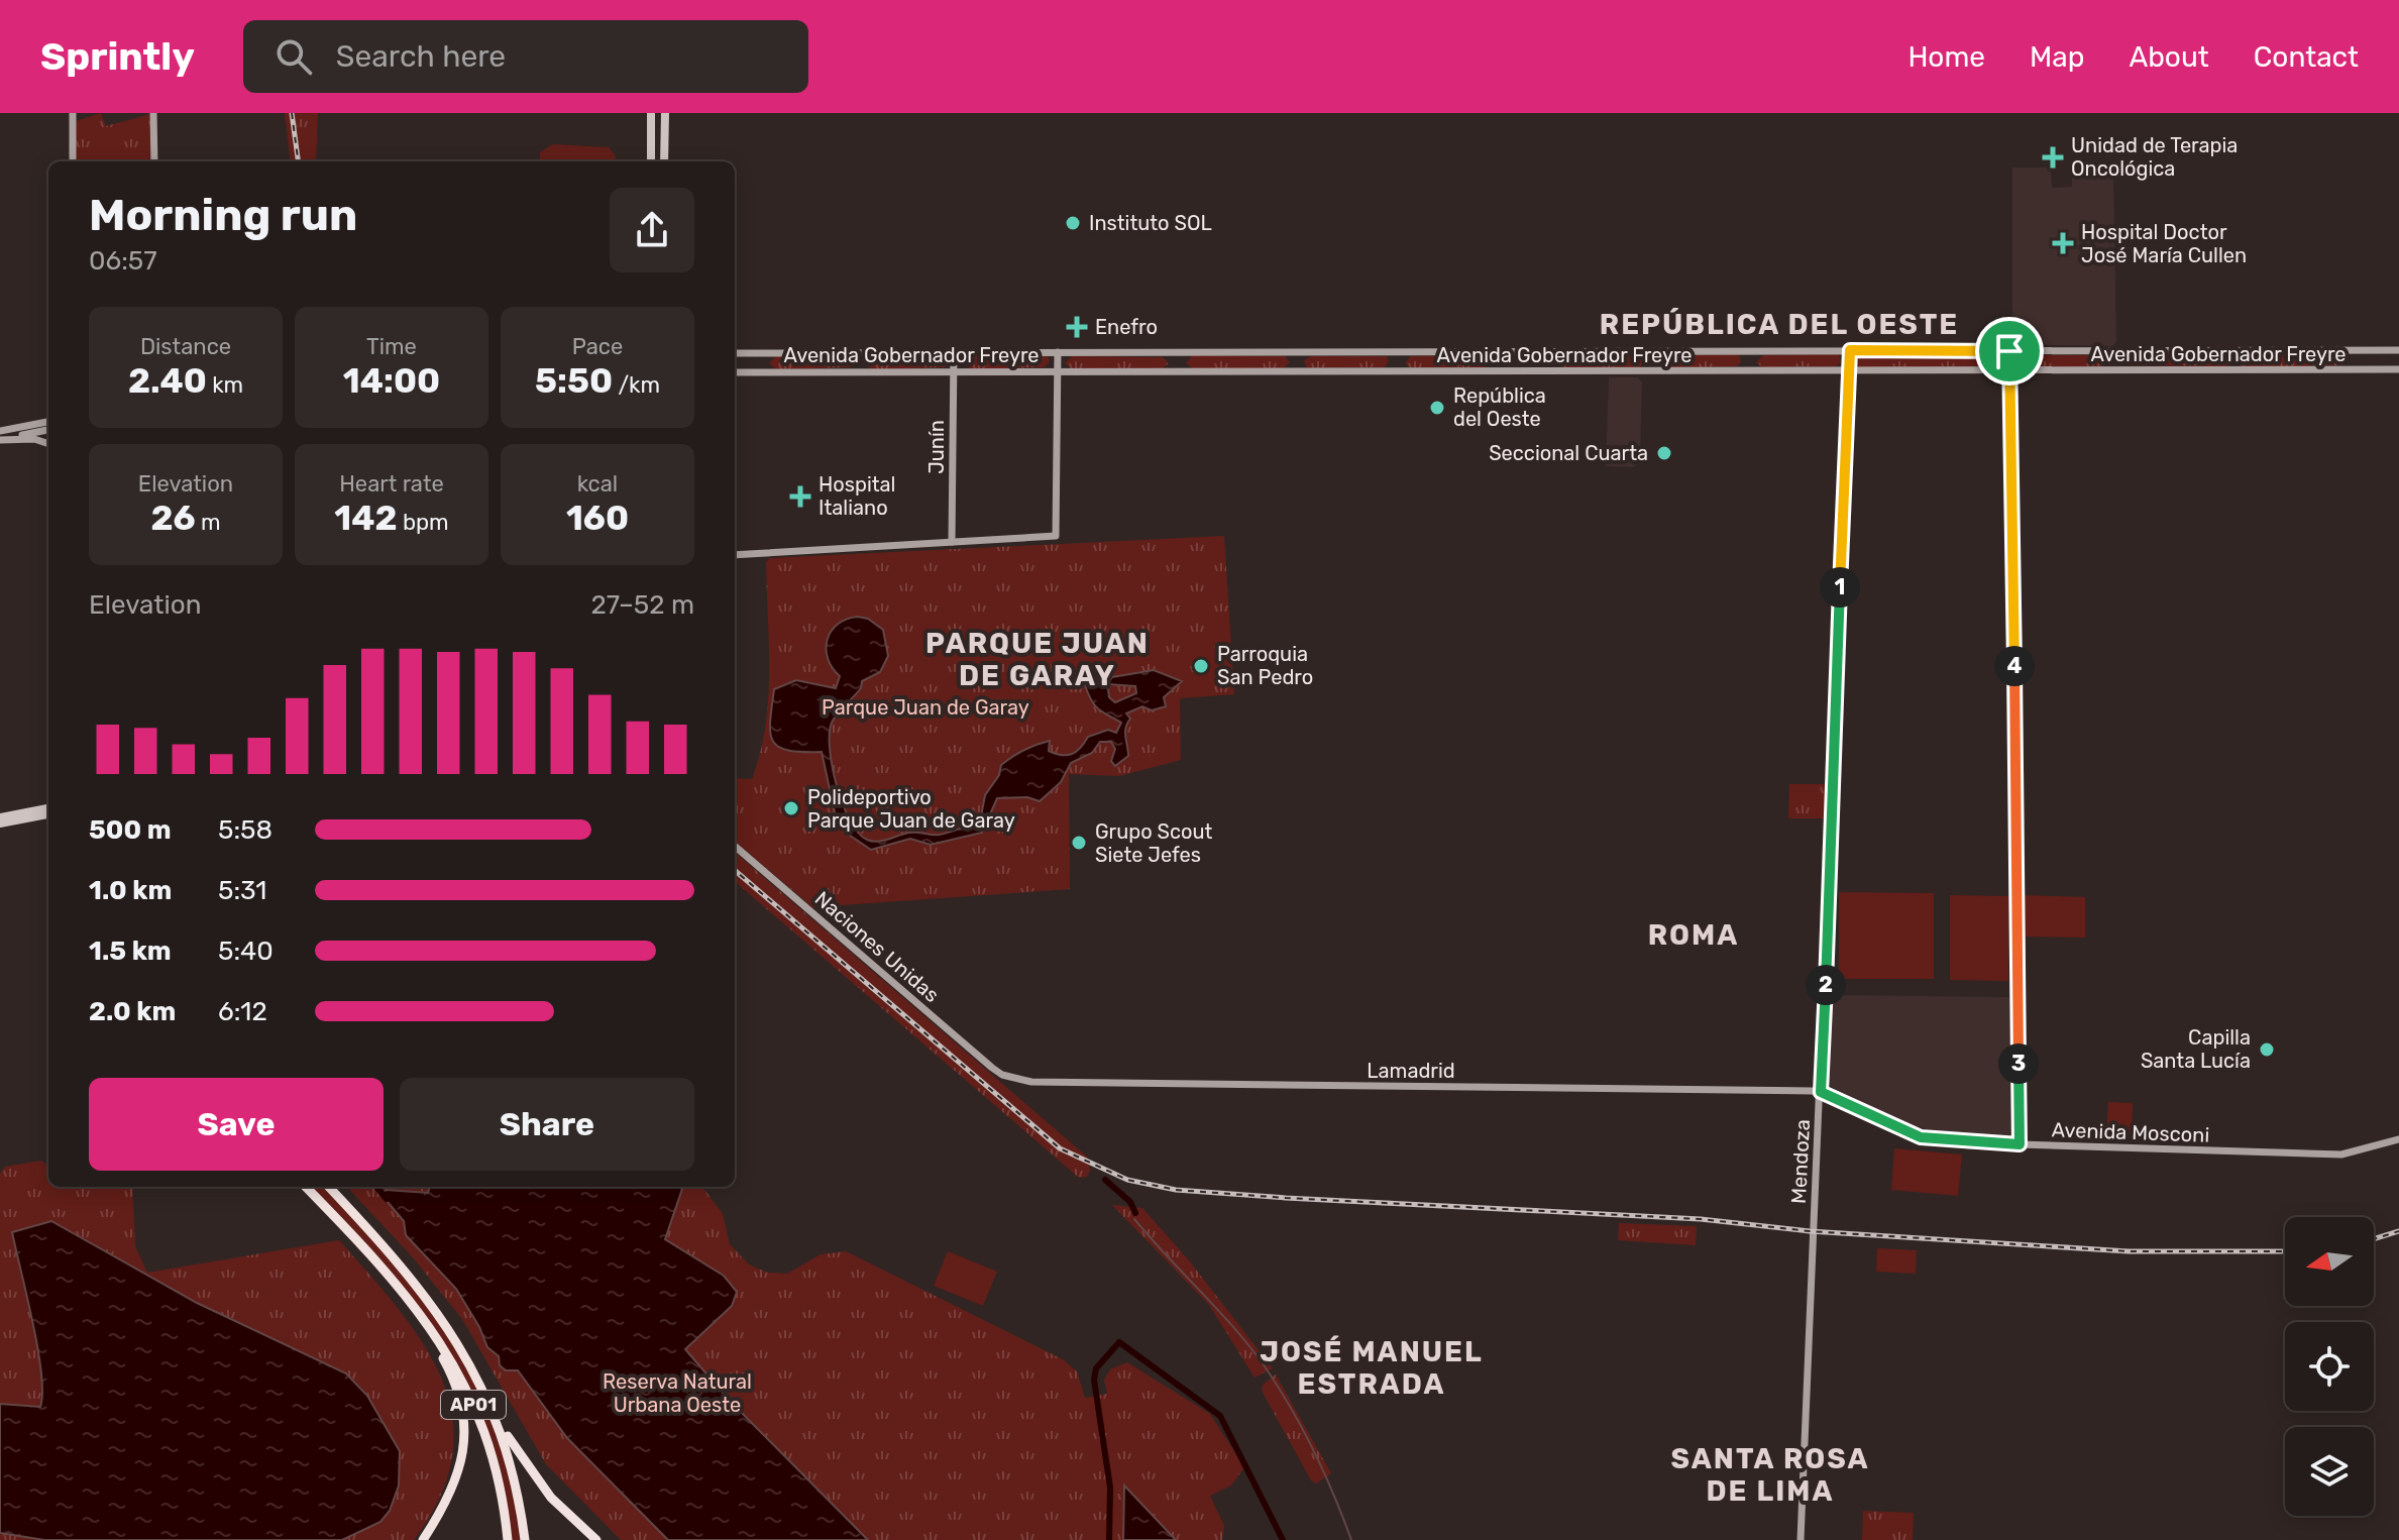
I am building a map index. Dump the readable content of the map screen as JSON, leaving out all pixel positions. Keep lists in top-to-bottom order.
{
  "streets": {
    "highway": ["AP01"],
    "street": [
      "Avenida Gobernador Freyre",
      "Junín",
      "Naciones Unidas",
      "Lamadrid",
      "Avenida Mosconi",
      "Mendoza"
    ]
  },
  "crossings": [
    ["Avenida Gobernador Freyre", "Junín"],
    ["Avenida Gobernador Freyre", "Mendoza"],
    ["Naciones Unidas", "Lamadrid"],
    ["Lamadrid", "Avenida Mosconi"],
    ["Lamadrid", "Mendoza"],
    ["Avenida Mosconi", "Mendoza"]
  ],
  "districts": [
    "REPÚBLICA DEL OESTE",
    "PARQUE JUAN DE GARAY",
    "ROMA",
    "JOSÉ MANUEL ESTRADA",
    "SANTA ROSA DE LIMA"
  ],
  "parks": ["Parque Juan de Garay", "Reserva Natural Urbana Oeste"],
  "places": {
    "health": [
      "Unidad de Terapia Oncológica",
      "Hospital Doctor José María Cullen",
      "Enefro",
      "Hospital Italiano"
    ],
    "other": [
      "Instituto SOL",
      "República del Oeste",
      "Seccional Cuarta",
      "Parroquia San Pedro",
      "Polideportivo Parque Juan de Garay",
      "Grupo Scout Siete Jefes",
      "Capilla Santa Lucía"
    ]
  },
  "north": "left",
  "page": {
    "header": "Sprintly",
    "search": "Search here",
    "nav": [
      "Home",
      "Map",
      "About",
      "Contact"
    ],
    "heading": ["Morning run", "06:57"],
    "stats": [
      ["Distance", "2.40 km"],
      ["Time", "14:00"],
      ["Pace", "5:50 /km"],
      ["Elevation", "26 m"],
      ["Heart rate", "142 bpm"],
      ["kcal", "160"]
    ],
    "pins": [
      "1",
      "4",
      "2",
      "3"
    ],
    "chart": ["Elevation", "27–52 m"],
    "list": [
      {
        "name": "500 m",
        "note": "5:58"
      },
      {
        "name": "1.0 km",
        "note": "5:31"
      },
      {
        "name": "1.5 km",
        "note": "5:40"
      },
      {
        "name": "2.0 km",
        "note": "6:12"
      }
    ],
    "buttons": ["Save", "Share"]
  }
}
